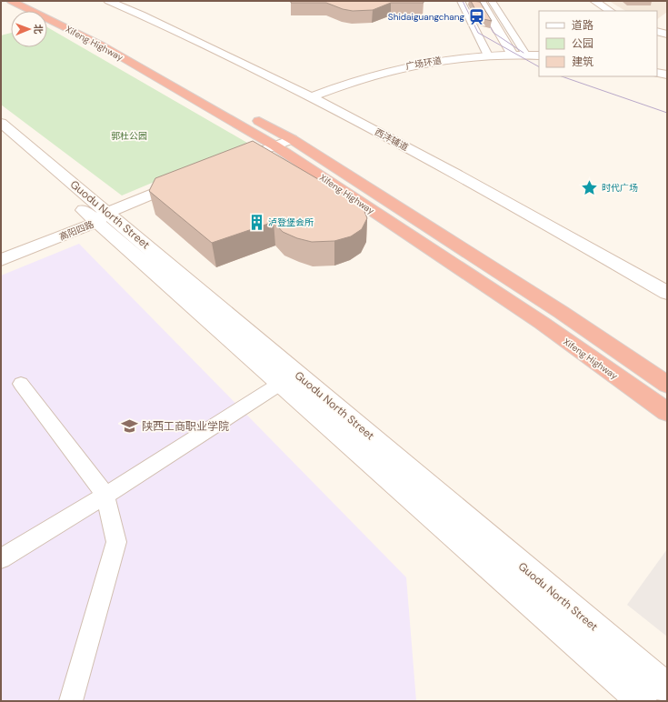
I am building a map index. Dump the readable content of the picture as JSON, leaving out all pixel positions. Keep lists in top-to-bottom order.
{
  "streets": {
    "highway": ["Xifeng Highway"],
    "street": [
      "广场环道",
      "西沣辅道",
      "Guodu North Street",
      "高阳四路"
    ]
  },
  "crossings": [
    ["广场环道", "西沣辅道"],
    ["Guodu North Street", "高阳四路"]
  ],
  "parks": ["郭杜公园"],
  "places": {
    "station": ["Shidaiguangchang"],
    "place": ["时代广场"],
    "building": ["泸登堡会所"],
    "school or university": ["陕西工商职业学院"]
  },
  "legend": ["道路", "公园", "建筑"],
  "north": "right"
}
